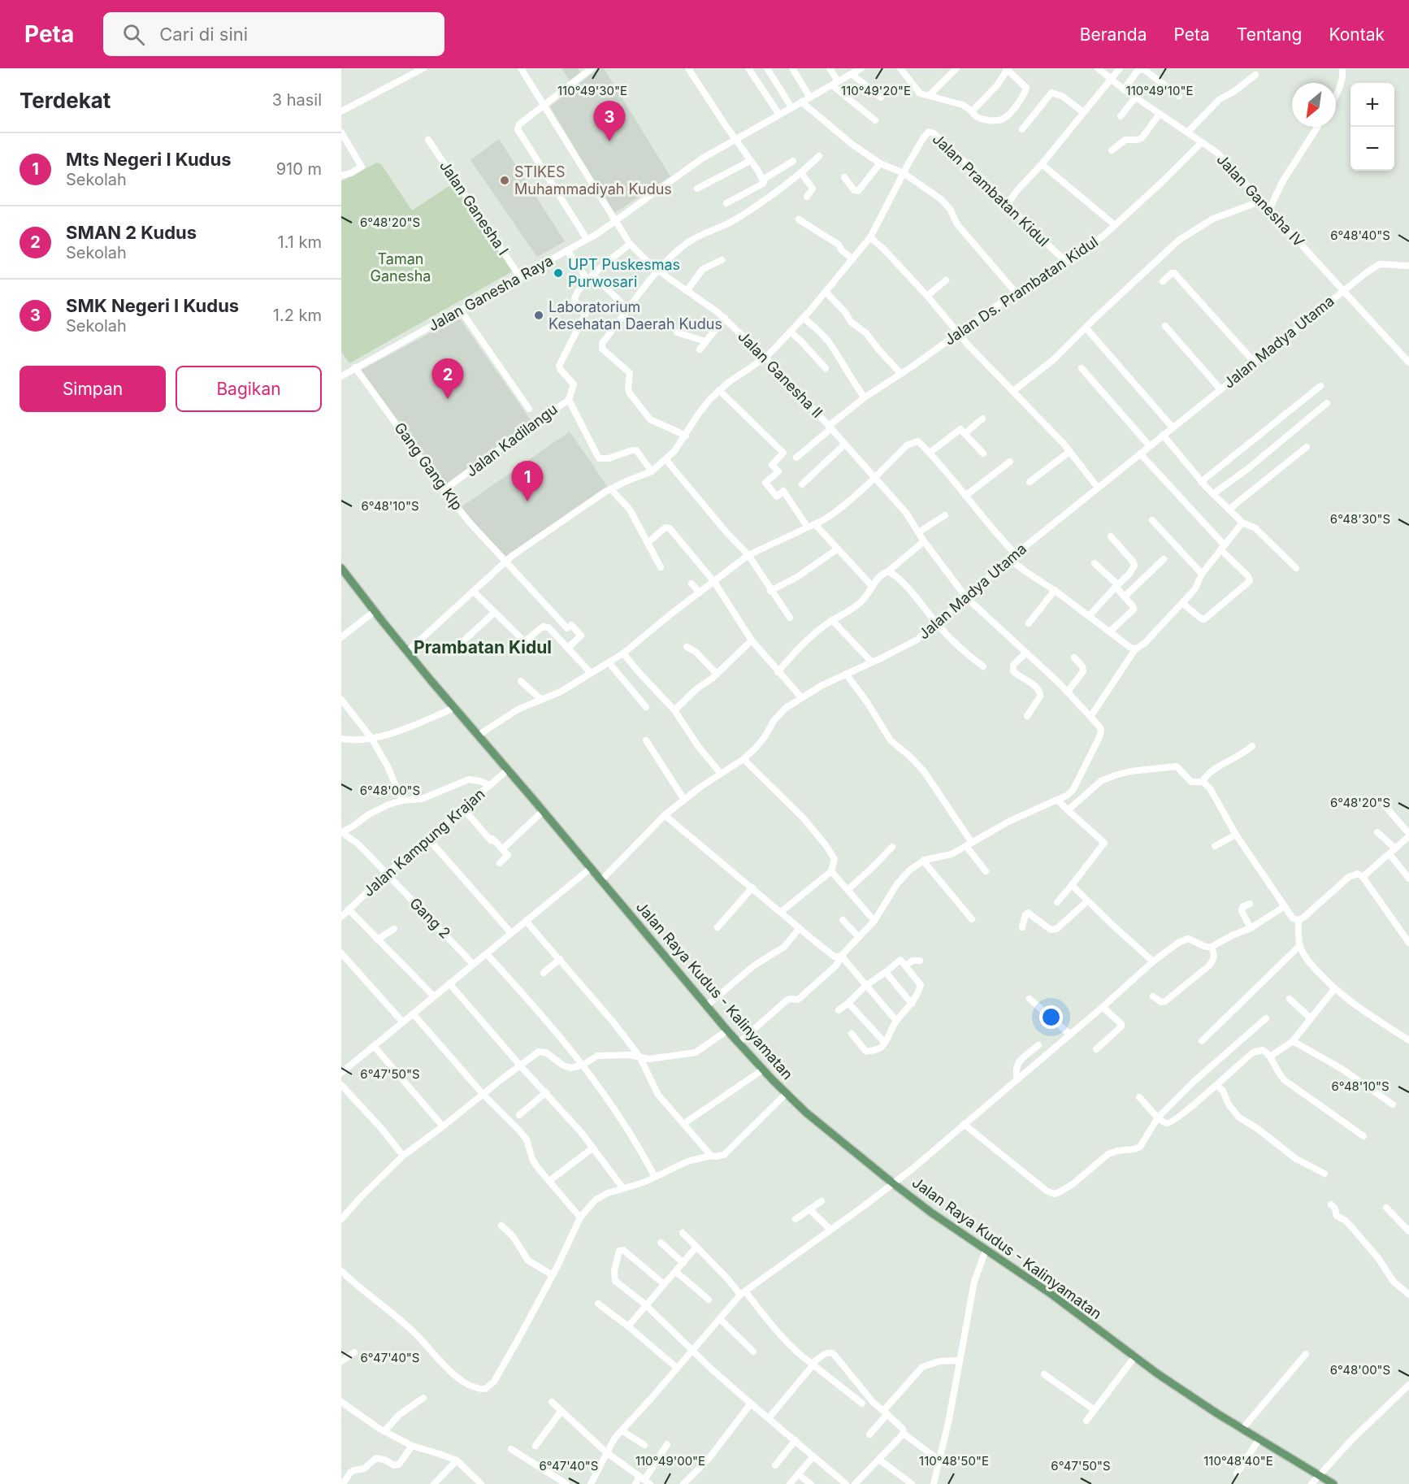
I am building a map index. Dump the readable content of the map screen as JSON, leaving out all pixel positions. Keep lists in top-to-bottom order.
{
  "streets": {
    "main road": ["Jalan Raya Kudus - Kalinyamatan"],
    "street": [
      "Jalan Prambatan Kidul",
      "Jalan Ganesha IV",
      "Jalan Ganesha I",
      "Jalan Ds. Prambatan Kidul",
      "Jalan Ganesha Raya",
      "Jalan Madya Utama",
      "Jalan Ganesha II",
      "Jalan Kadilangu",
      "Gang Gang Klp",
      "Jalan Kampung Krajan",
      "Gang 2"
    ]
  },
  "crossings": [
    ["Jalan Prambatan Kidul", "Jalan Ds. Prambatan Kidul"],
    ["Jalan Prambatan Kidul", "Jalan Ganesha II"],
    ["Jalan Prambatan Kidul", "Jalan Kadilangu"],
    ["Jalan Prambatan Kidul", "Gang Gang Klp"],
    ["Jalan Prambatan Kidul", "Jalan Raya Kudus - Kalinyamatan"],
    ["Jalan Ganesha IV", "Jalan Ds. Prambatan Kidul"],
    ["Jalan Ganesha IV", "Jalan Madya Utama"],
    ["Jalan Ganesha I", "Jalan Ganesha Raya"],
    ["Jalan Ds. Prambatan Kidul", "Jalan Ganesha II"],
    ["Jalan Ganesha Raya", "Jalan Ganesha II"],
    ["Jalan Ganesha Raya", "Gang Gang Klp"],
    ["Jalan Madya Utama", "Jalan Ganesha II"],
    ["Jalan Madya Utama", "Jalan Raya Kudus - Kalinyamatan"],
    ["Jalan Kadilangu", "Gang Gang Klp"],
    ["Jalan Kampung Krajan", "Gang 2"],
    ["Jalan Kampung Krajan", "Jalan Raya Kudus - Kalinyamatan"]
  ],
  "districts": ["Prambatan Kidul"],
  "parks": ["Taman Ganesha"],
  "places": ["STIKES Muhammadiyah Kudus", "UPT Puskesmas Purwosari", "Laboratorium Kesehatan Daerah Kudus"],
  "north": "bottom left",
  "page": {
    "header": "Peta",
    "search": "Cari di sini",
    "nav": [
      "Beranda",
      "Peta",
      "Tentang",
      "Kontak"
    ],
    "heading": ["Terdekat", "3 hasil"],
    "map_buttons": ["+", "−"],
    "pins": ["3", "2", "1"],
    "list": [
      {
        "mark": "1",
        "name": "Mts Negeri I Kudus",
        "note": "Sekolah",
        "value": "910 m"
      },
      {
        "mark": "2",
        "name": "SMAN 2 Kudus",
        "note": "Sekolah",
        "value": "1.1 km"
      },
      {
        "mark": "3",
        "name": "SMK Negeri I Kudus",
        "note": "Sekolah",
        "value": "1.2 km"
      }
    ],
    "buttons": ["Simpan", "Bagikan"]
  },
  "coordinates": [
    "110°49'30\"E",
    "110°49'20\"E",
    "110°49'10\"E",
    "6°48'20\"S",
    "6°48'40\"S",
    "6°48'10\"S",
    "6°48'30\"S",
    "6°48'00\"S",
    "6°47'50\"S",
    "6°47'40\"S",
    "110°49'00\"E",
    "110°48'50\"E",
    "110°48'40\"E"
  ]
}
